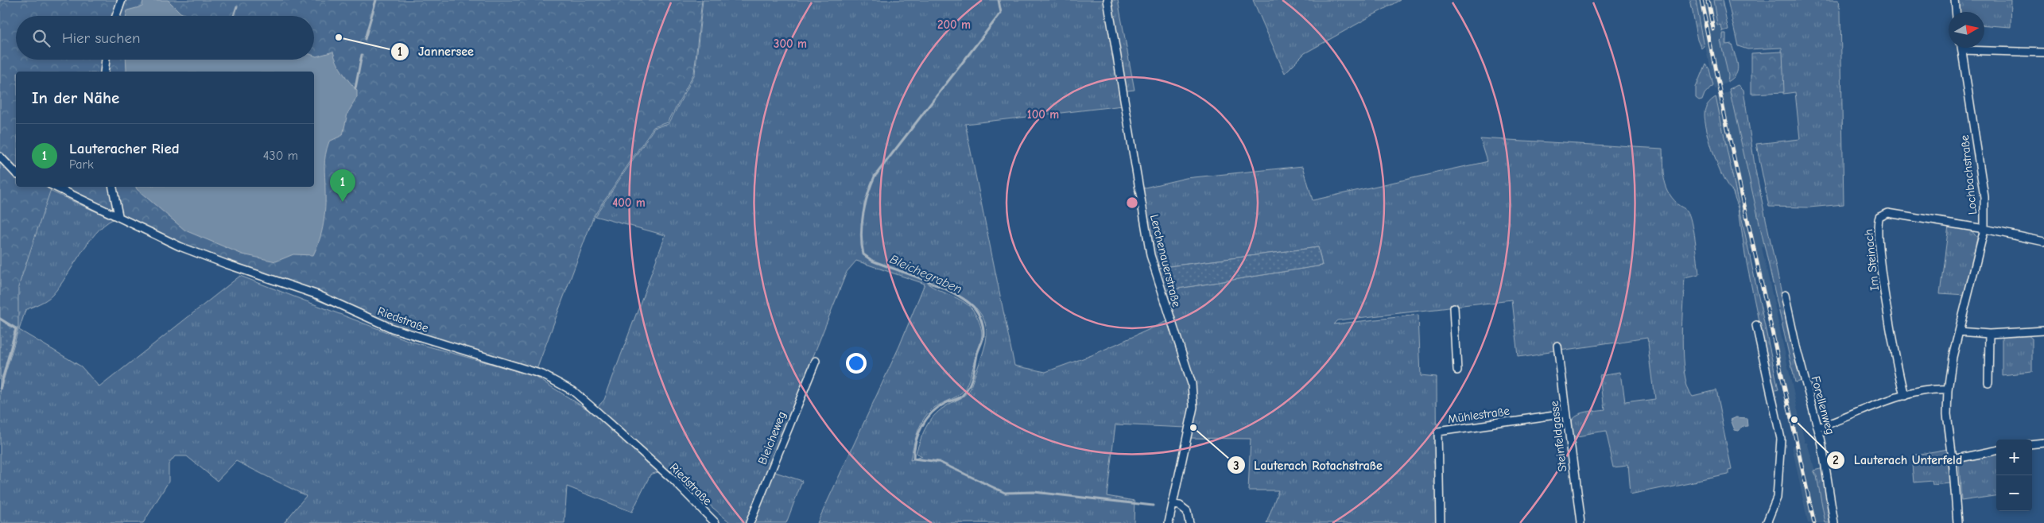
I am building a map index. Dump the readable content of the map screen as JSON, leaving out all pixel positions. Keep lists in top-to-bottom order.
{
  "streets": {
    "street": [
      "Lochbachstraße",
      "Im Steinach",
      "Lerchenauerstraße",
      "Riedstraße",
      "Forellenweg",
      "Mühlestraße",
      "Steinfeldgasse",
      "Bleicheweg"
    ]
  },
  "crossings": [
    ["Lochbachstraße", "Im Steinach"],
    ["Mühlestraße", "Steinfeldgasse"]
  ],
  "water": ["Bleichegraben"],
  "places": ["Jannersee", "Lauterach Unterfeld", "Lauterach Rotachstraße"],
  "north": "right",
  "page": {
    "search": "Hier suchen",
    "heading": "In der Nähe",
    "list": [
      {
        "mark": "1",
        "name": "Lauteracher Ried",
        "note": "Park",
        "value": "430 m"
      }
    ],
    "pins": "1",
    "map_buttons": ["+", "−"]
  },
  "rings": [
    "200 m",
    "300 m",
    "100 m",
    "400 m"
  ]
}
